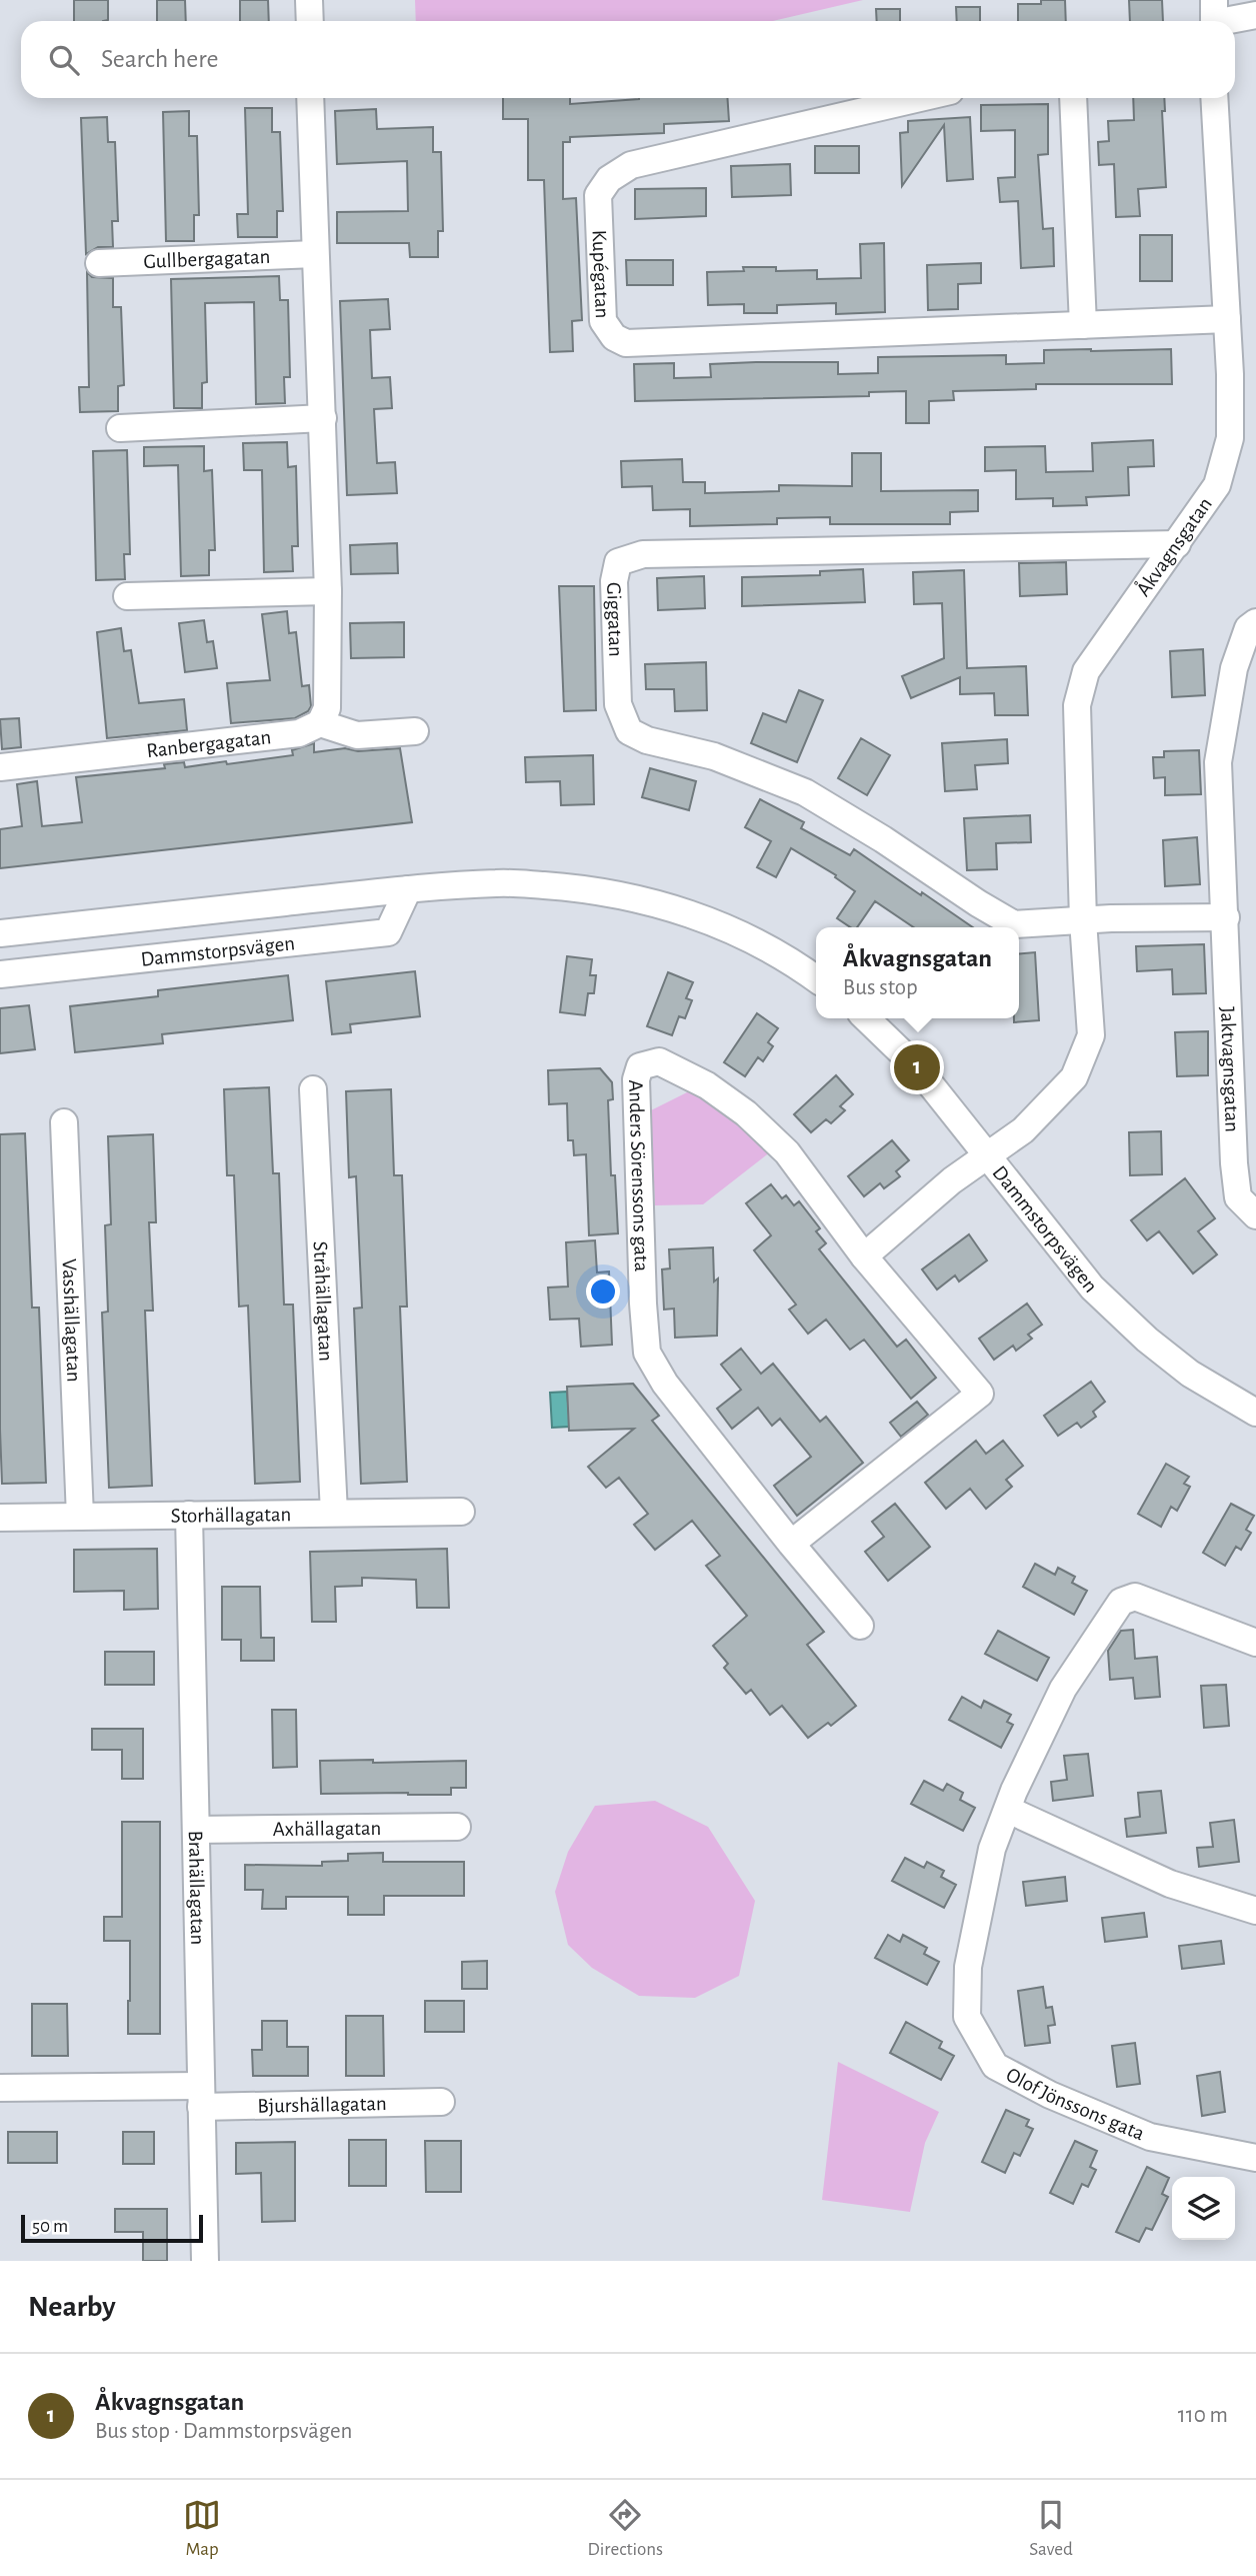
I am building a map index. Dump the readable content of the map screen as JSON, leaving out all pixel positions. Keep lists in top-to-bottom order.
{
  "streets": {
    "street": [
      "Gullbergagatan",
      "Kupégatan",
      "Åkvagnsgatan",
      "Giggatan",
      "Ranbergagatan",
      "Dammstorpsvägen",
      "Jaktvagnsgatan",
      "Anders Sörenssons gata",
      "Stråhällagatan",
      "Vasshällagatan",
      "Storhällagatan",
      "Axhällagatan",
      "Brahällagatan",
      "Olof Jönssons gata",
      "Bjurshällagatan"
    ]
  },
  "crossings": [
    ["Kupégatan", "Åkvagnsgatan"],
    ["Åkvagnsgatan", "Giggatan"],
    ["Åkvagnsgatan", "Dammstorpsvägen"],
    ["Stråhällagatan", "Storhällagatan"],
    ["Vasshällagatan", "Storhällagatan"],
    ["Storhällagatan", "Brahällagatan"],
    ["Axhällagatan", "Brahällagatan"],
    ["Brahällagatan", "Bjurshällagatan"]
  ],
  "scale_bar": "50 m",
  "page": {
    "search": "Search here",
    "popup": ["Åkvagnsgatan", "Bus stop"],
    "pins": "1",
    "scale": "50 m",
    "heading": "Nearby",
    "list": [
      {
        "mark": "1",
        "name": "Åkvagnsgatan",
        "note": "Bus stop · Dammstorpsvägen",
        "value": "110 m"
      }
    ],
    "nav": ["Map", "Directions", "Saved"]
  }
}
